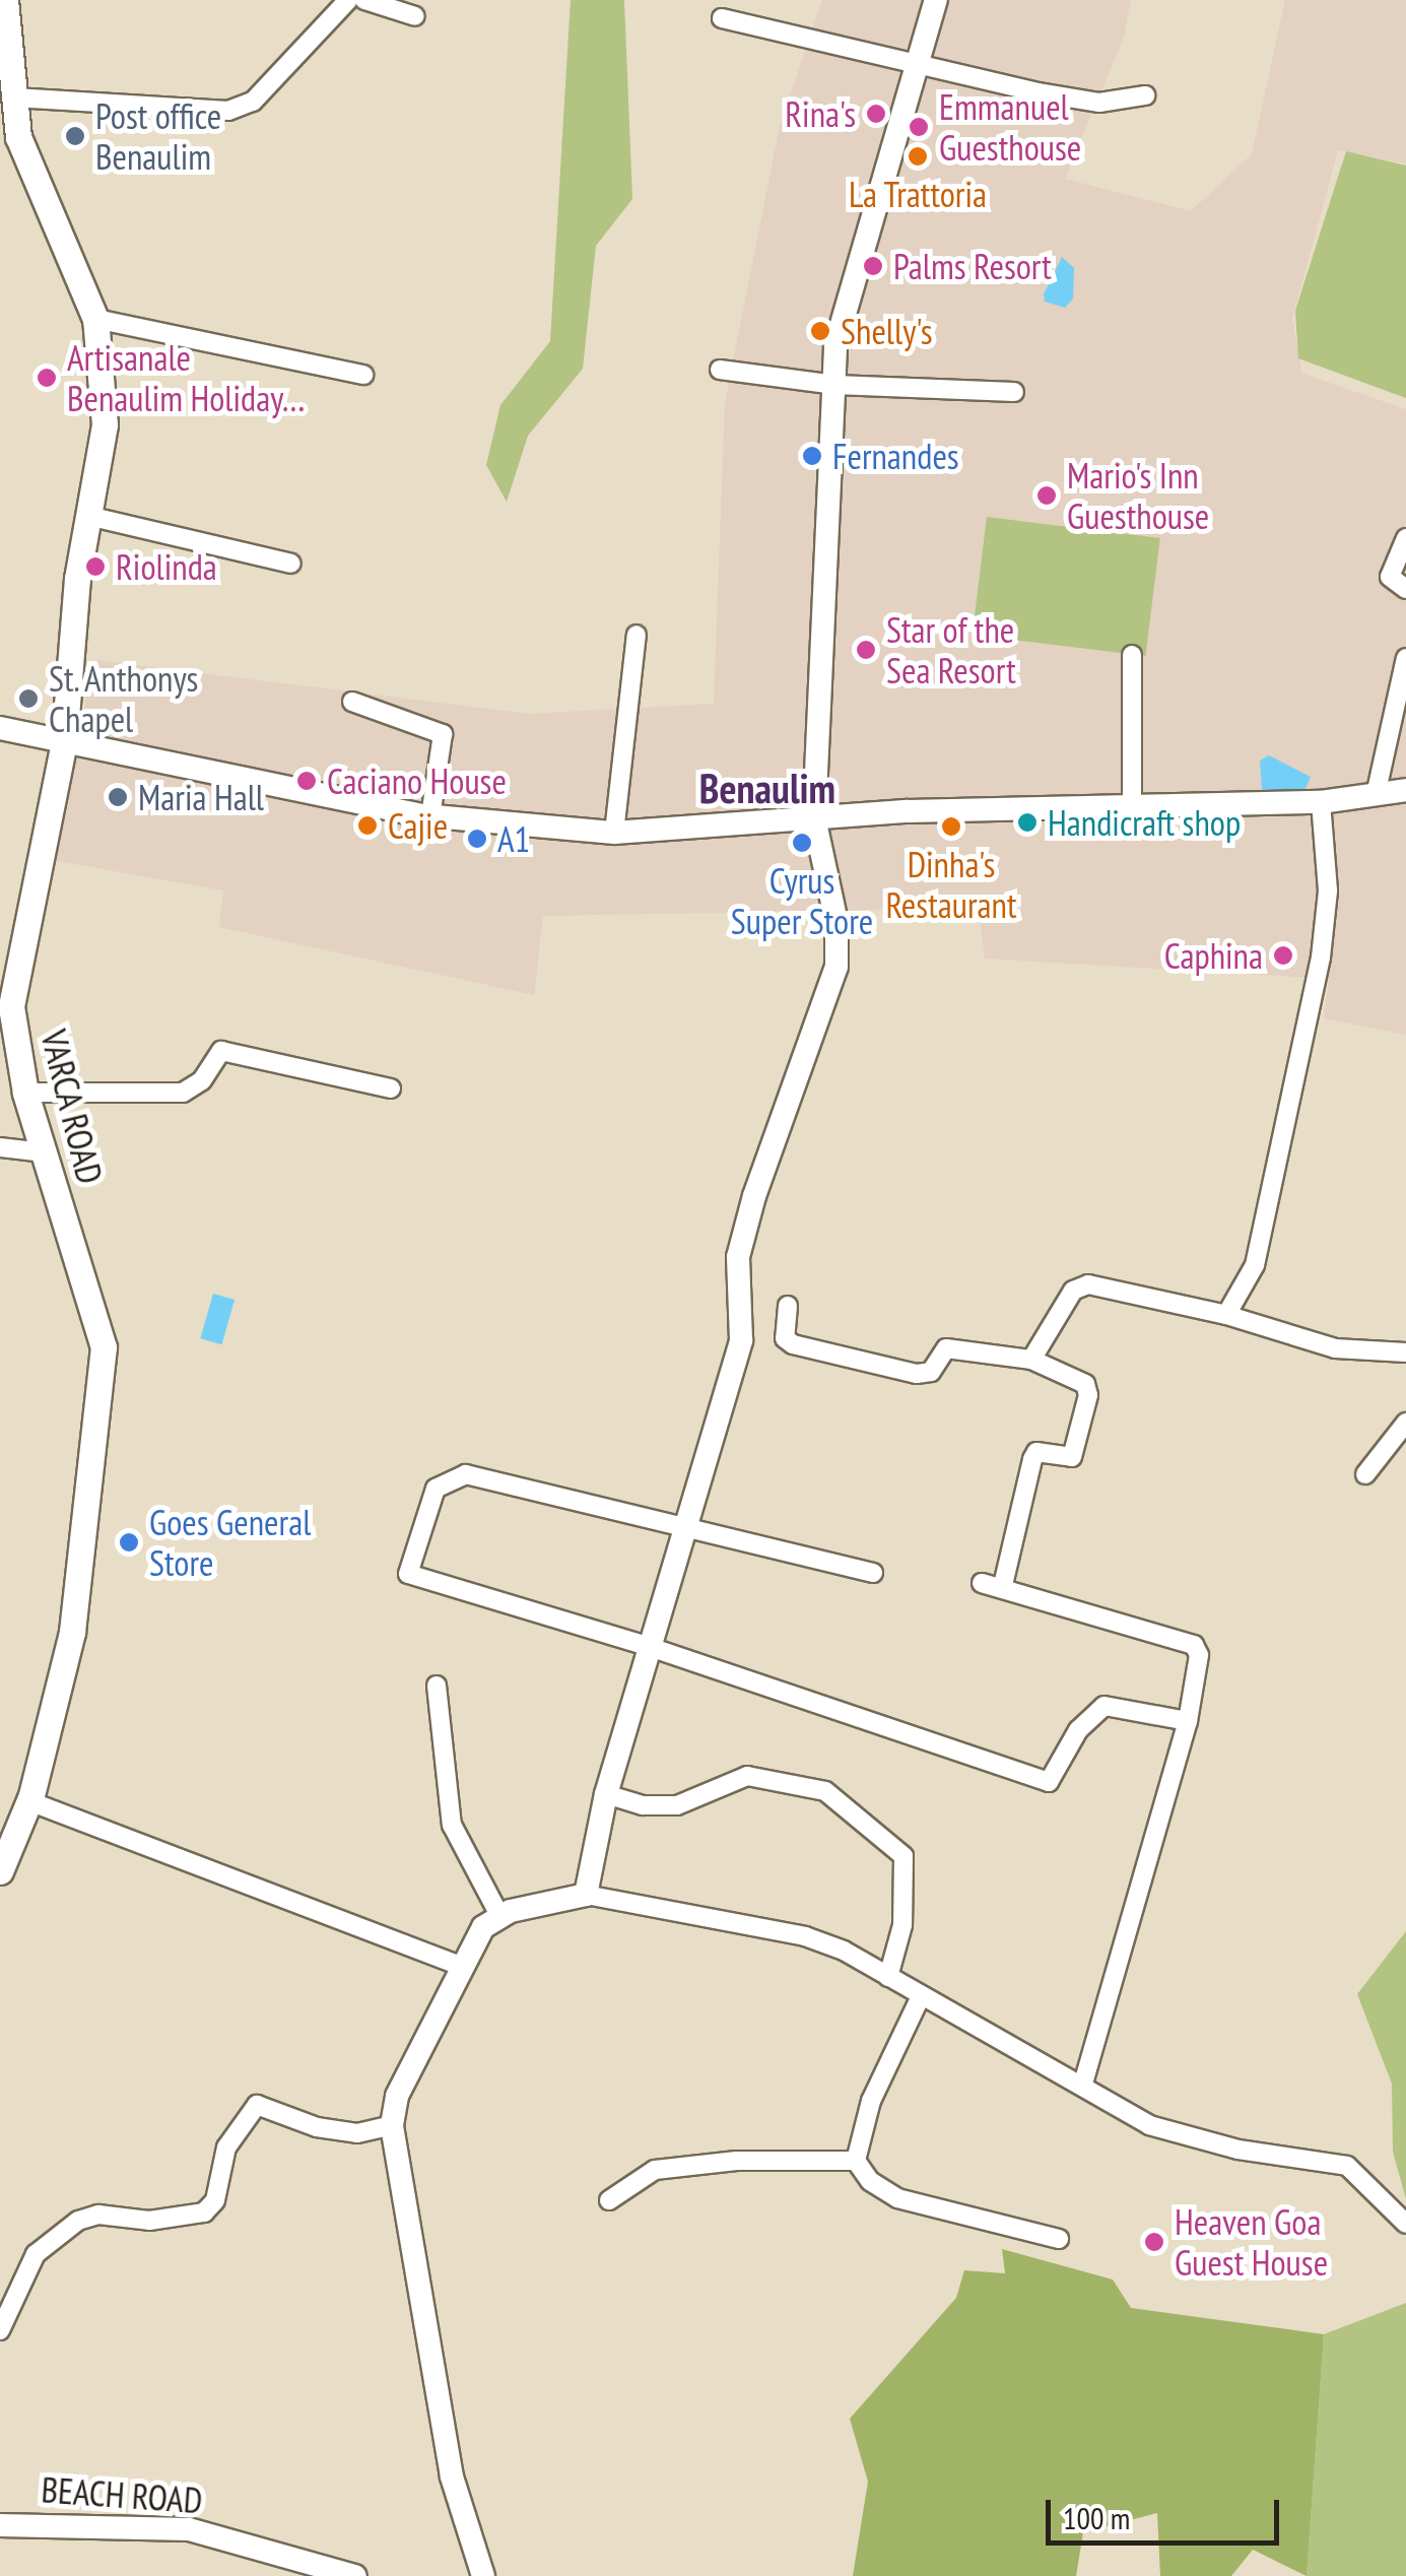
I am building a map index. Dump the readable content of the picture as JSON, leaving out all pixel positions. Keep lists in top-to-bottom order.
{
  "streets": {
    "main road": ["VARCA ROAD"],
    "street": ["BEACH ROAD"]
  },
  "districts": ["Benaulim"],
  "places": [
    "Rina's",
    "Emmanuel Guesthouse",
    "Post office Benaulim",
    "La Trattoria",
    "Palms Resort",
    "Shelly's",
    "Artisanale Benaulim Holiday…",
    "Fernandes",
    "Mario's Inn Guesthouse",
    "Riolinda",
    "Star of the Sea Resort",
    "St. Anthonys Chapel",
    "Caciano House",
    "Maria Hall",
    "Handicraft shop",
    "Cajie",
    "Dinha's Restaurant",
    "A1",
    "Cyrus Super Store",
    "Caphina",
    "Goes General Store",
    "Heaven Goa Guest House"
  ],
  "scale_bar": "100 m"
}
